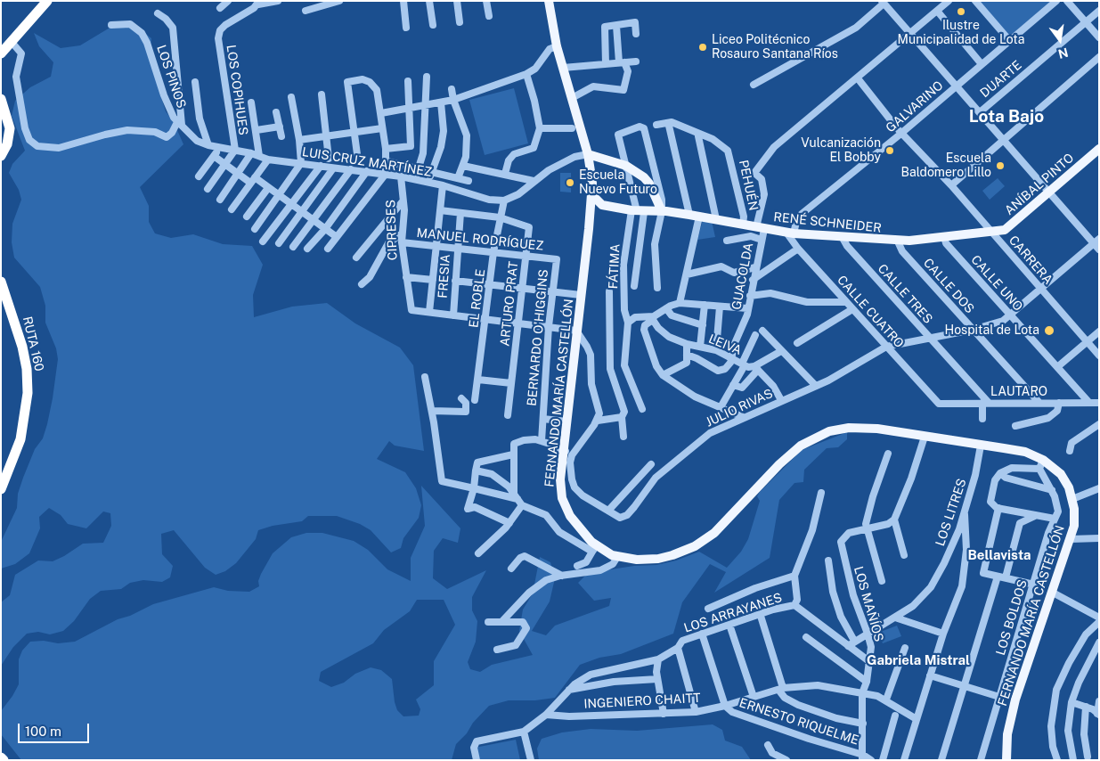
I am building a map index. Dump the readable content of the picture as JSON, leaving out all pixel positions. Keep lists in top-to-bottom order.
{
  "streets": {
    "highway": ["RUTA 160"],
    "main road": ["ANÍBAL PINTO", "RENÉ SCHNEIDER", "FERNANDO MARÍA CASTELLÓN"],
    "street": [
      "LOS PINOS",
      "DUARTE",
      "LOS COPIHUES",
      "GALVARINO",
      "LUIS CRUZ MARTÍNEZ",
      "PEHUÉN",
      "CIPRESES",
      "MANUEL RODRÍGUEZ",
      "CARRERA",
      "FÁTIMA",
      "FRESIA",
      "GUACOLDA",
      "CALLE UNO",
      "CALLE DOS",
      "CALLE TRES",
      "EL ROBLE",
      "ARTURO PRAT",
      "CALLE CUATRO",
      "BERNARDO O'HIGGINS",
      "LEIVA",
      "LAUTARO",
      "JULIO RIVAS",
      "LOS LITRES",
      "LOS MAÑÍOS",
      "LOS ARRAYANES",
      "LOS BOLDOS",
      "INGENIERO CHAITT",
      "ERNESTO RIQUELME"
    ]
  },
  "crossings": [
    ["LOS PINOS", "LOS COPIHUES"],
    ["LOS PINOS", "LUIS CRUZ MARTÍNEZ"],
    ["LOS COPIHUES", "LUIS CRUZ MARTÍNEZ"],
    ["GALVARINO", "RENÉ SCHNEIDER"],
    ["GALVARINO", "CARRERA"],
    ["GALVARINO", "CALLE CUATRO"],
    ["LUIS CRUZ MARTÍNEZ", "CIPRESES"],
    ["LUIS CRUZ MARTÍNEZ", "EL ROBLE"],
    ["ANÍBAL PINTO", "RENÉ SCHNEIDER"],
    ["ANÍBAL PINTO", "CARRERA"],
    ["PEHUÉN", "RENÉ SCHNEIDER"],
    ["RENÉ SCHNEIDER", "CARRERA"],
    ["RENÉ SCHNEIDER", "FÁTIMA"],
    ["RENÉ SCHNEIDER", "GUACOLDA"],
    ["RENÉ SCHNEIDER", "CALLE UNO"],
    ["RENÉ SCHNEIDER", "CALLE DOS"],
    ["RENÉ SCHNEIDER", "CALLE TRES"],
    ["RENÉ SCHNEIDER", "CALLE CUATRO"],
    ["CIPRESES", "MANUEL RODRÍGUEZ"],
    ["MANUEL RODRÍGUEZ", "FRESIA"],
    ["MANUEL RODRÍGUEZ", "EL ROBLE"],
    ["MANUEL RODRÍGUEZ", "ARTURO PRAT"],
    ["MANUEL RODRÍGUEZ", "BERNARDO O'HIGGINS"],
    ["CARRERA", "GUACOLDA"],
    ["CARRERA", "JULIO RIVAS"],
    ["GUACOLDA", "LEIVA"],
    ["CALLE UNO", "LAUTARO"],
    ["CALLE UNO", "JULIO RIVAS"],
    ["CALLE DOS", "LAUTARO"],
    ["CALLE DOS", "JULIO RIVAS"],
    ["CALLE TRES", "LAUTARO"],
    ["CALLE TRES", "JULIO RIVAS"],
    ["EL ROBLE", "ARTURO PRAT"],
    ["CALLE CUATRO", "LAUTARO"],
    ["CALLE CUATRO", "JULIO RIVAS"],
    ["FERNANDO MARÍA CASTELLÓN", "LOS LITRES"],
    ["LOS LITRES", "LOS MAÑÍOS"],
    ["LOS LITRES", "LOS ARRAYANES"],
    ["LOS MAÑÍOS", "LOS ARRAYANES"],
    ["LOS MAÑÍOS", "INGENIERO CHAITT"],
    ["LOS MAÑÍOS", "ERNESTO RIQUELME"],
    ["LOS ARRAYANES", "INGENIERO CHAITT"],
    ["LOS ARRAYANES", "ERNESTO RIQUELME"],
    ["INGENIERO CHAITT", "ERNESTO RIQUELME"]
  ],
  "districts": ["Lota Bajo", "Bellavista", "Gabriela Mistral"],
  "places": [
    "Ilustre Municipalidad de Lota",
    "Liceo Politécnico Rosauro Santana Ríos",
    "Vulcanización El Bobby",
    "Escuela Baldomero Lillo",
    "Escuela Nuevo Futuro",
    "Hospital de Lota"
  ],
  "scale_bar": "100 m",
  "north": "bottom"
}
